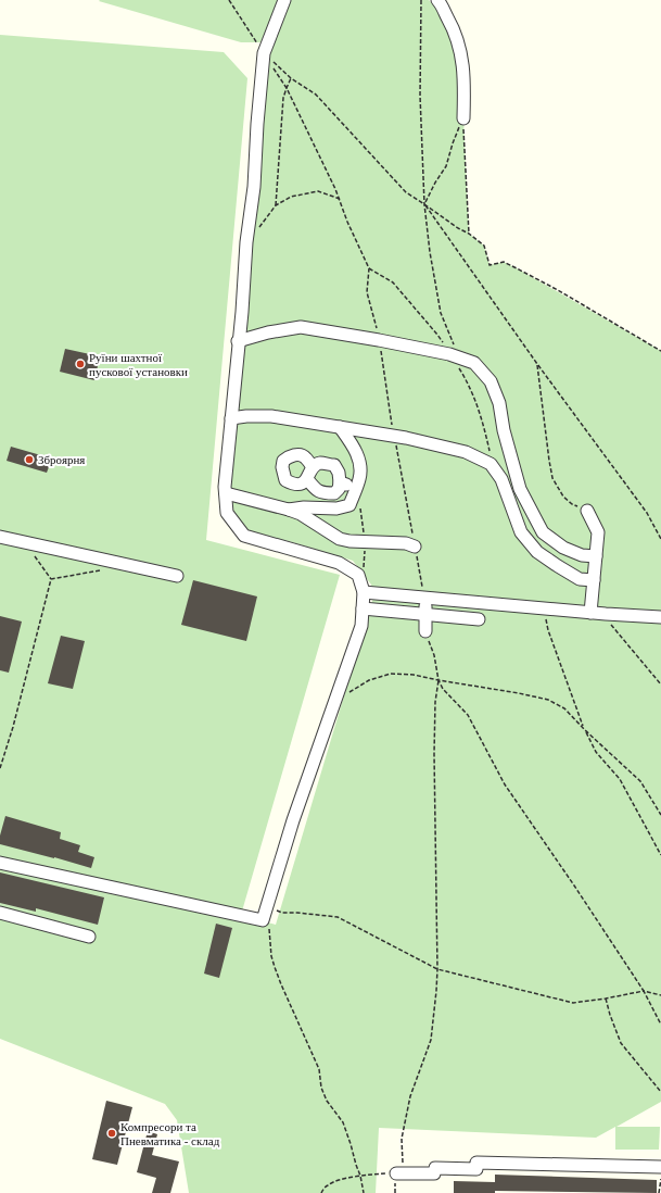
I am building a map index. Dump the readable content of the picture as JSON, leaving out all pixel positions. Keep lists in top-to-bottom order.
{
  "places": ["Руїни шахтної пускової установки", "Зброярня", "Компресори та Пневматика - склад"]
}
